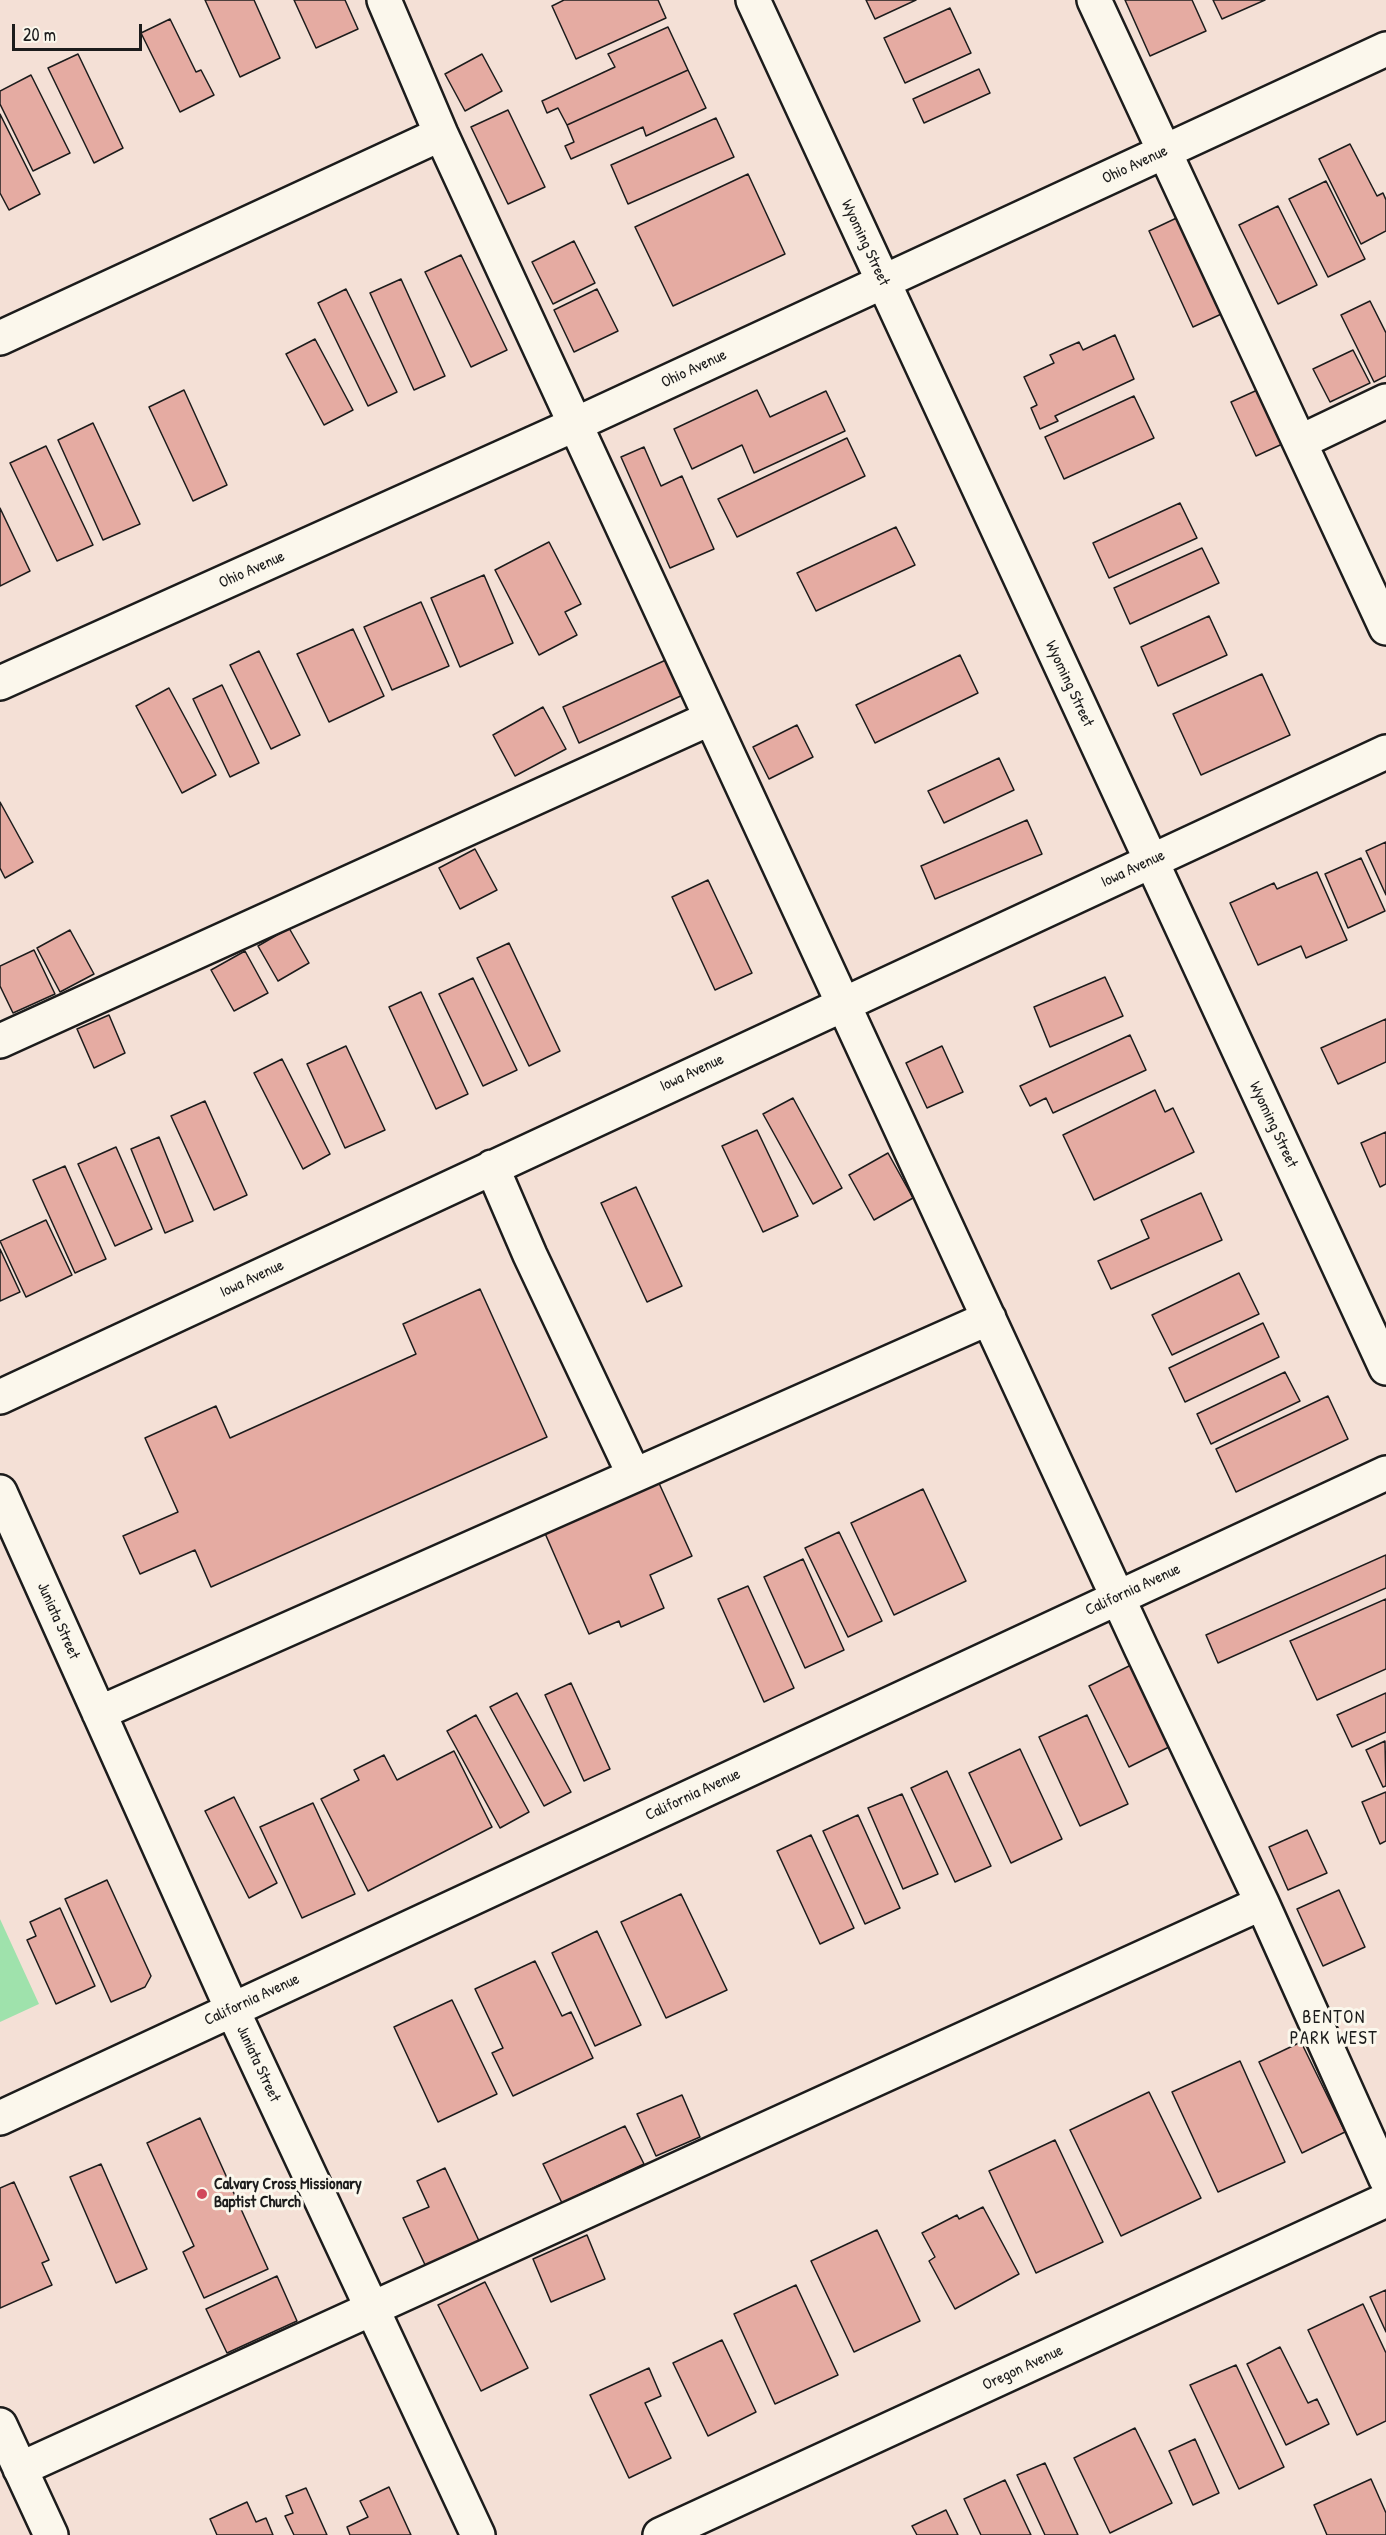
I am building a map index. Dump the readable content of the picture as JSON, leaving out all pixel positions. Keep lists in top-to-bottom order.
{
  "streets": {
    "street": [
      "Ohio Avenue",
      "Wyoming Street",
      "Iowa Avenue",
      "California Avenue",
      "Juniata Street",
      "Oregon Avenue"
    ]
  },
  "crossings": [
    ["Ohio Avenue", "Wyoming Street"],
    ["Wyoming Street", "Iowa Avenue"],
    ["California Avenue", "Juniata Street"]
  ],
  "districts": ["BENTON PARK WEST"],
  "places": ["Calvary Cross Missionary Baptist Church"],
  "scale_bar": "20 m"
}
